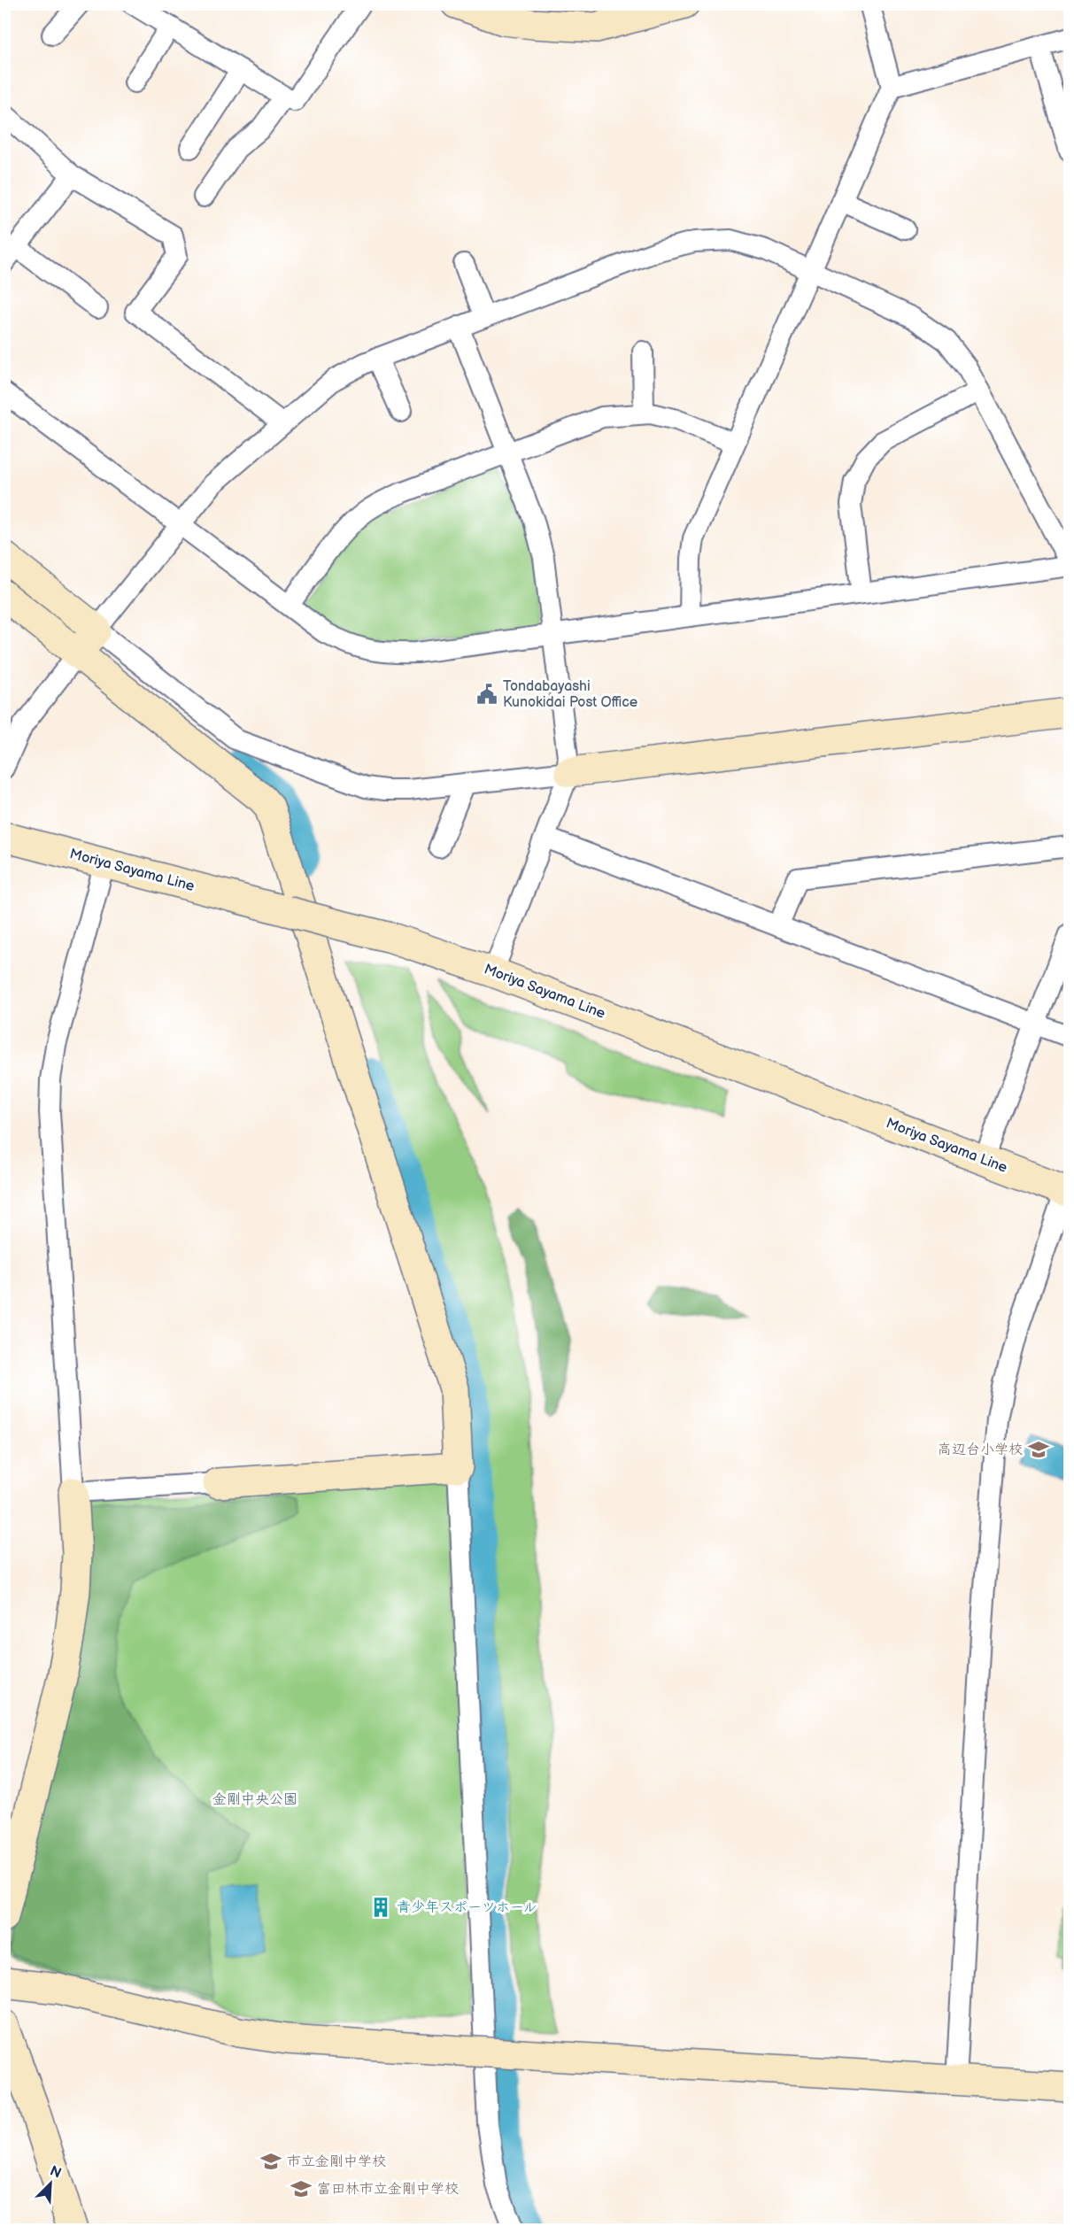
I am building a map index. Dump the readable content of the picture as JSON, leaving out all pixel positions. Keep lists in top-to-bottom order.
{
  "streets": {
    "street": ["Moriya Sayama Line"]
  },
  "parks": ["金剛中央公園"],
  "places": {
    "public building": ["Tondabayashi Kunokidai Post Office"],
    "school or university": ["高辺台小学校", "市立金剛中学校", "富田林市立金剛中学校"],
    "building": ["青少年スポーツホール"]
  },
  "north": "top right"
}
